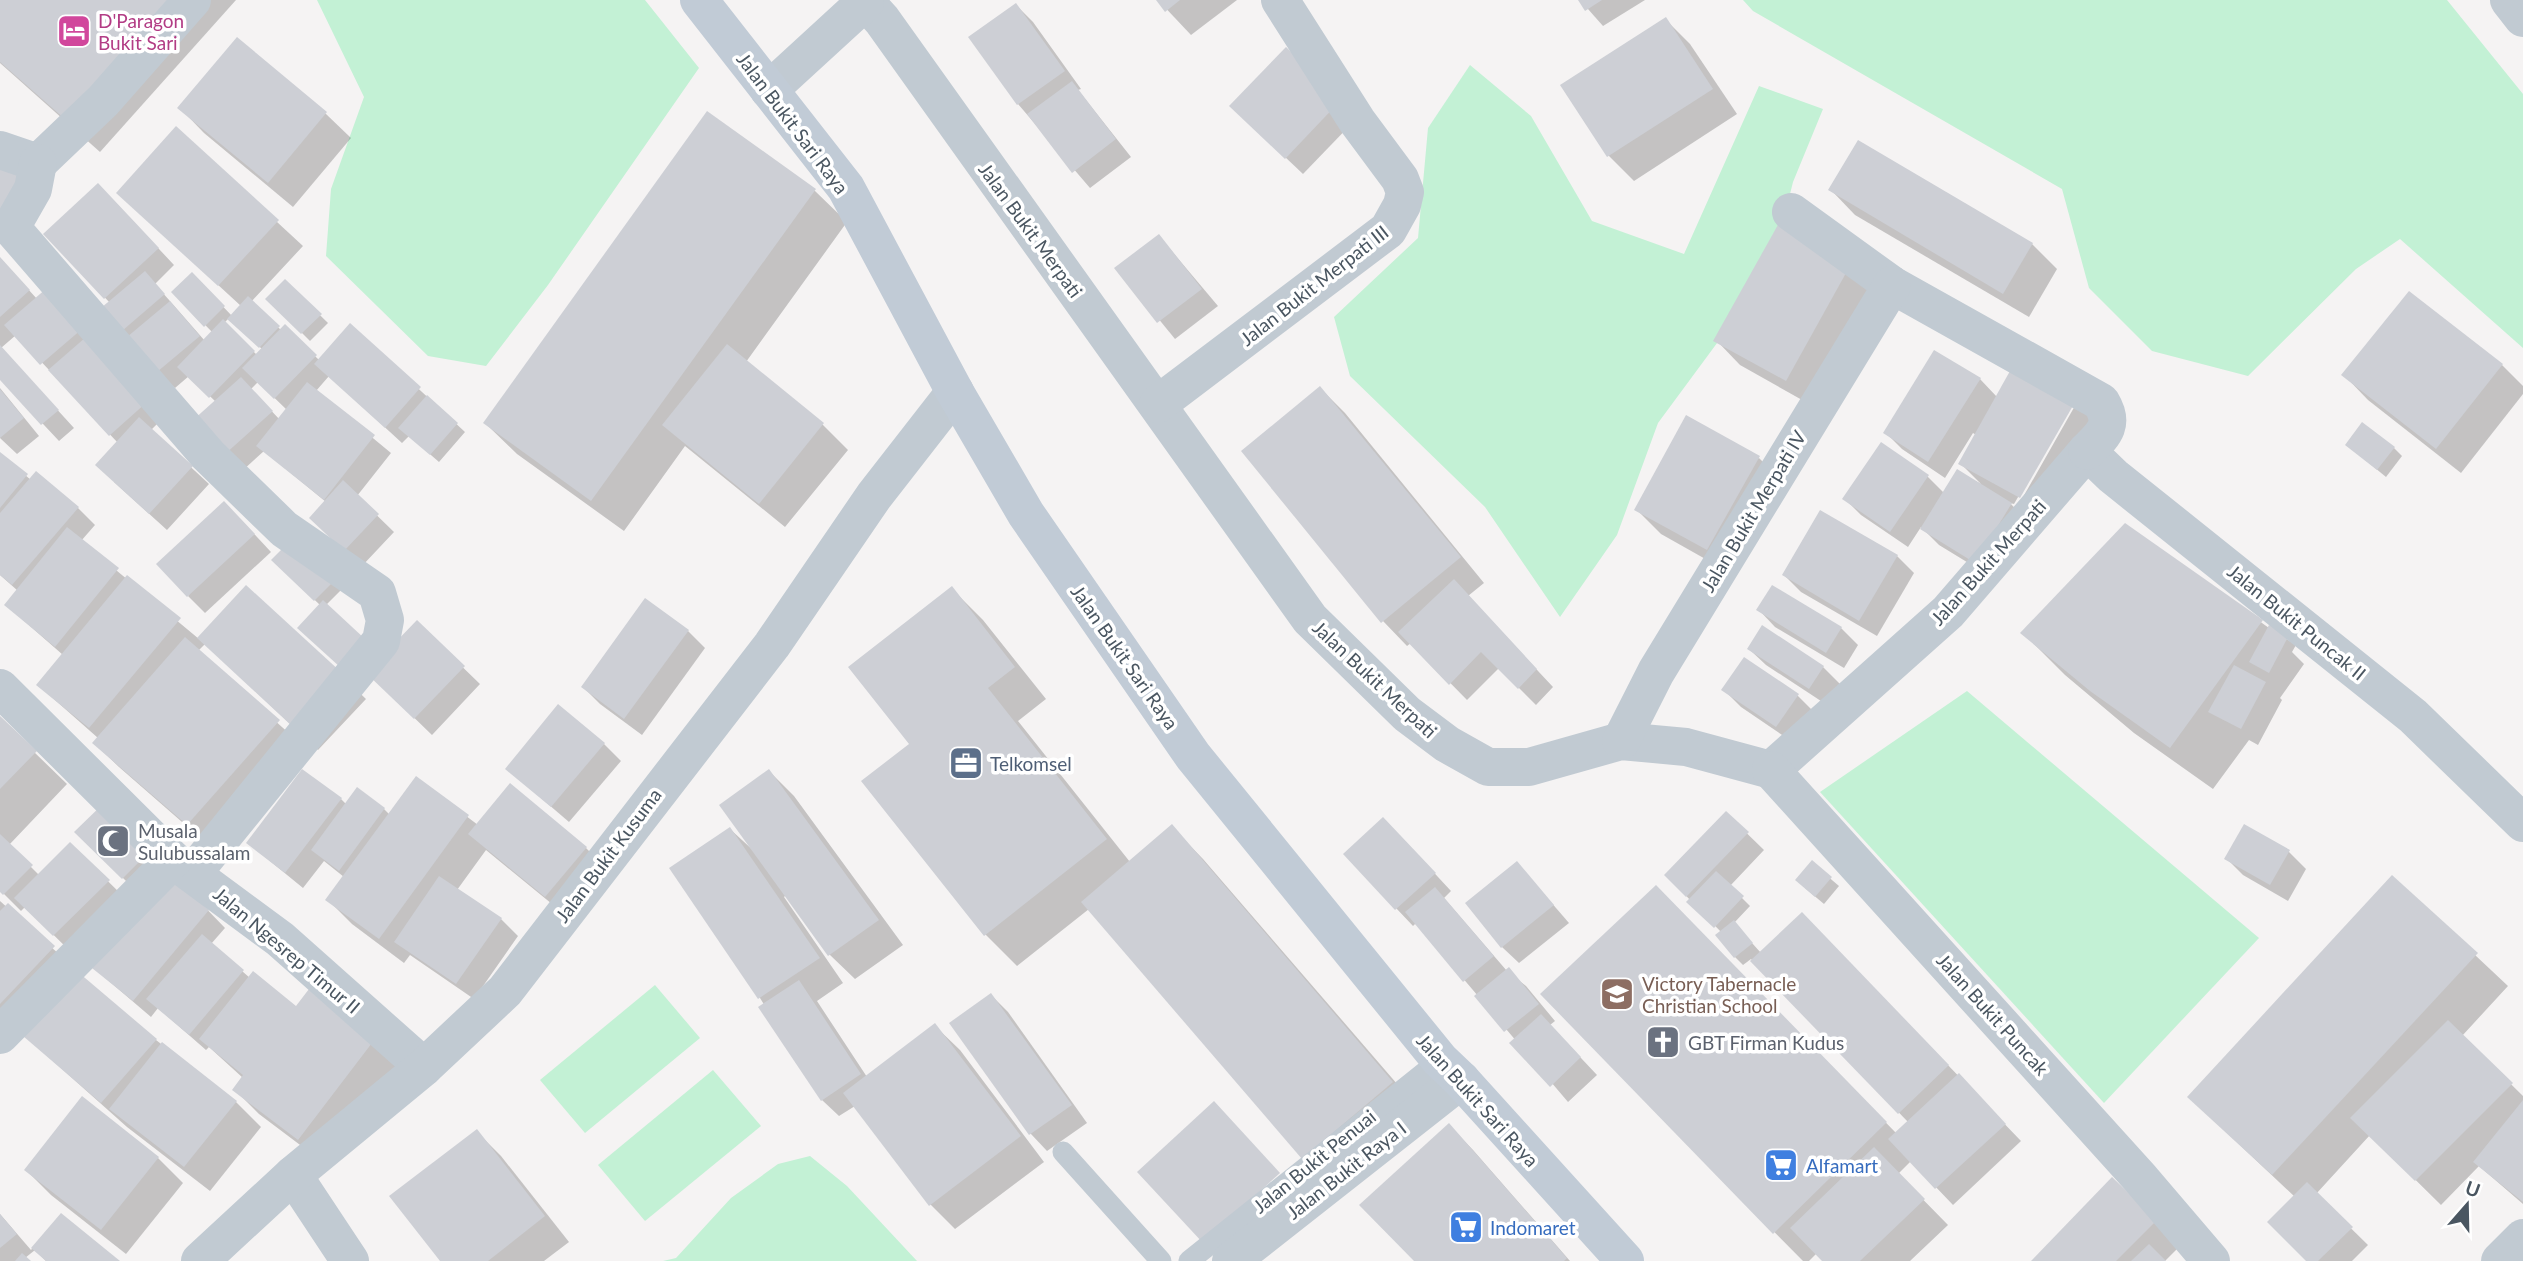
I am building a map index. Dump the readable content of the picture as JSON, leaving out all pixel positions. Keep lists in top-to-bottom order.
{
  "streets": {
    "street": [
      "Jalan Bukit Sari Raya",
      "Jalan Bukit Merpati",
      "Jalan Bukit Merpati III",
      "Jalan Bukit Merpati IV",
      "Jalan Bukit Puncak II",
      "Jalan Bukit Kusuma",
      "Jalan Ngesrep Timur II",
      "Jalan Bukit Puncak",
      "Jalan Bukit Raya I"
    ],
    "lane": ["Jalan Bukit Penuai"]
  },
  "crossings": [
    ["Jalan Bukit Sari Raya", "Jalan Bukit Kusuma"],
    ["Jalan Bukit Sari Raya", "Jalan Bukit Penuai"],
    ["Jalan Bukit Sari Raya", "Jalan Bukit Raya I"],
    ["Jalan Bukit Merpati", "Jalan Bukit Merpati III"],
    ["Jalan Bukit Merpati", "Jalan Bukit Merpati IV"],
    ["Jalan Bukit Merpati", "Jalan Bukit Puncak II"],
    ["Jalan Bukit Merpati", "Jalan Bukit Puncak"],
    ["Jalan Bukit Kusuma", "Jalan Ngesrep Timur II"],
    ["Jalan Bukit Penuai", "Jalan Bukit Raya I"]
  ],
  "places": {
    "hotel": ["D'Paragon Bukit Sari"],
    "office": ["Telkomsel"],
    "mosque": ["Musala Sulubussalam"],
    "school or university": ["Victory Tabernacle Christian School"],
    "church": ["GBT Firman Kudus"],
    "supermarket": ["Alfamart", "Indomaret"]
  },
  "north": "top"
}
